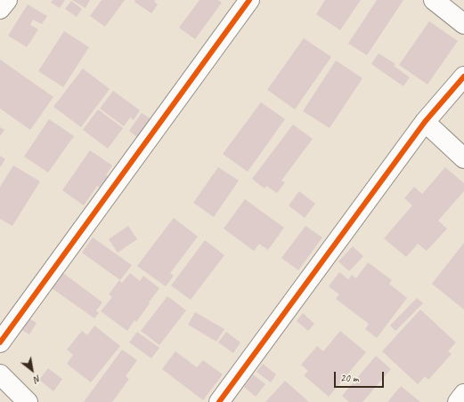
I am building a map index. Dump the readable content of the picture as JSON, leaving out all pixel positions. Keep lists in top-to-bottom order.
{
  "scale_bar": "20 m",
  "north": "bottom right"
}
